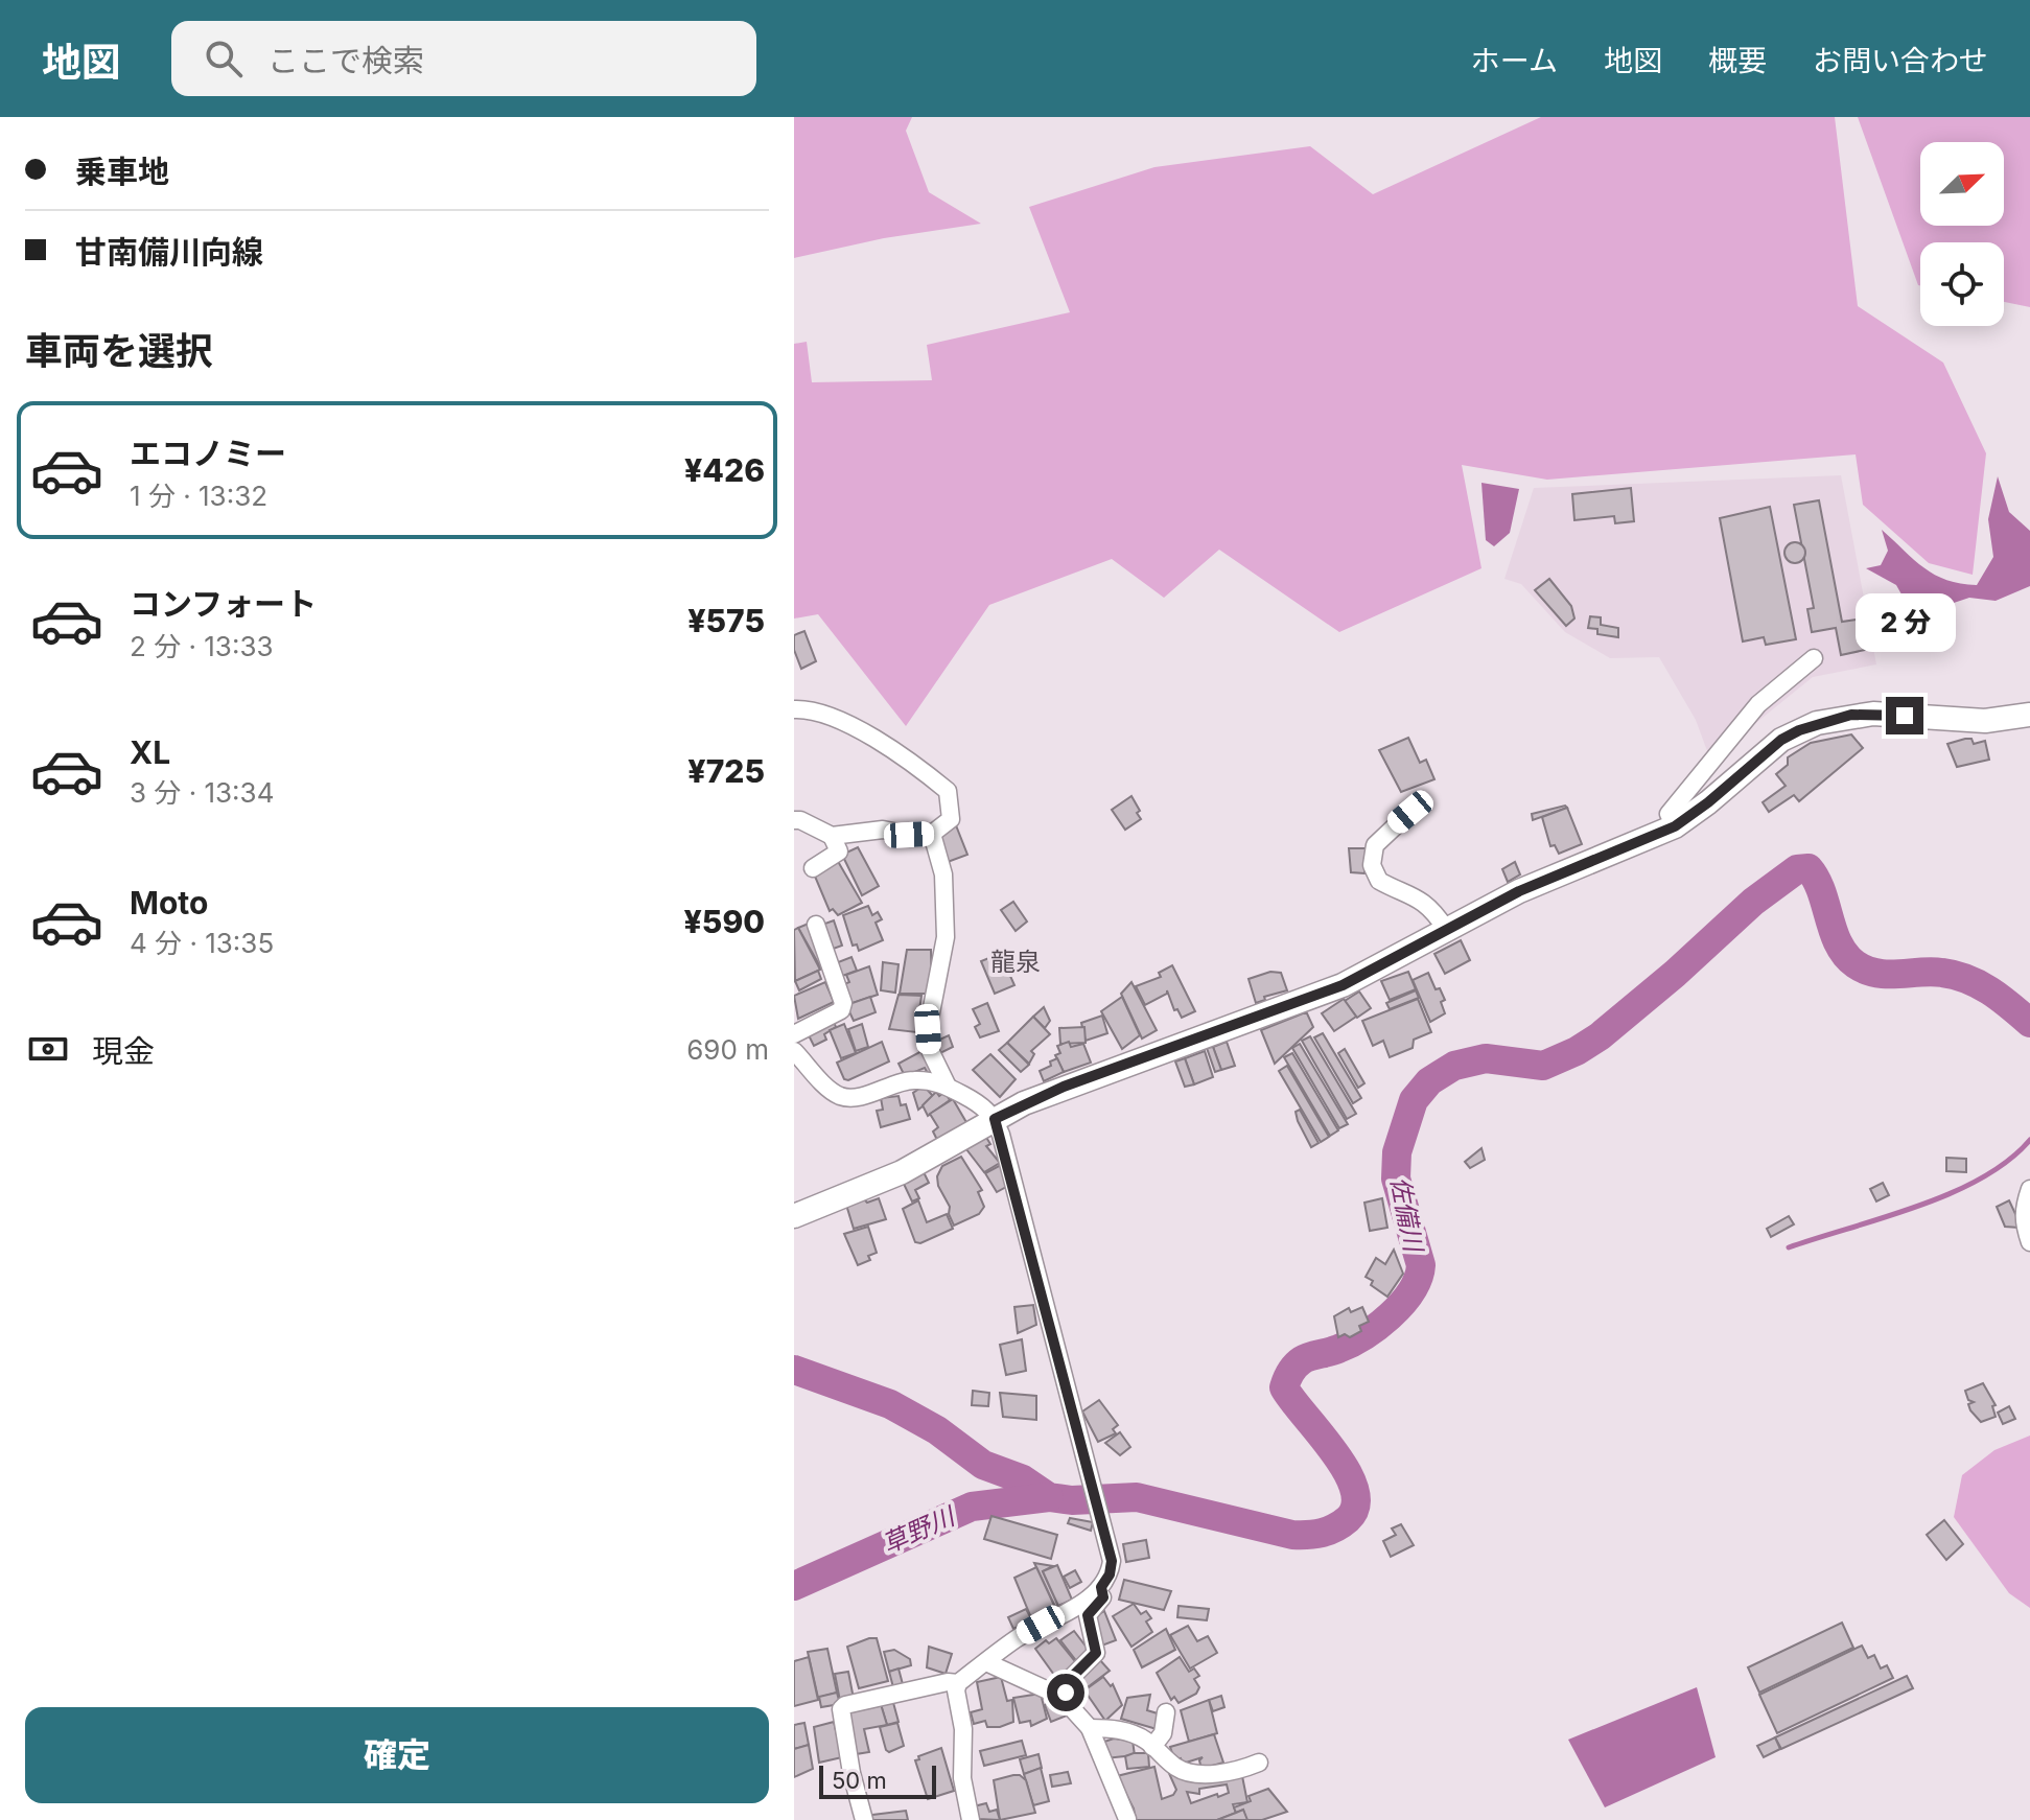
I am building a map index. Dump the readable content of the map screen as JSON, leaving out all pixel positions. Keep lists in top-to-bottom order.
{
  "districts": ["龍泉"],
  "water": ["佐備川", "草野川"],
  "scale_bar": "50 m",
  "north": "top right",
  "page": {
    "header": "地図",
    "search": "ここで検索",
    "nav": [
      "ホーム",
      "地図",
      "概要",
      "お問い合わせ"
    ],
    "banner": ["乗車地", "甘南備川向線"],
    "heading": "車両を選択",
    "list": [
      {
        "name": "エコノミー",
        "note": "1 分 · 13:32",
        "value": "¥426"
      },
      {
        "name": "コンフォート",
        "note": "2 分 · 13:33",
        "value": "¥575"
      },
      {
        "name": "XL",
        "note": "3 分 · 13:34",
        "value": "¥725"
      },
      {
        "name": "Moto",
        "note": "4 分 · 13:35",
        "value": "¥590"
      }
    ],
    "bubble": "2 分",
    "pay": ["現金", "690 m"],
    "buttons": "確定",
    "scale": "50 m"
  }
}
